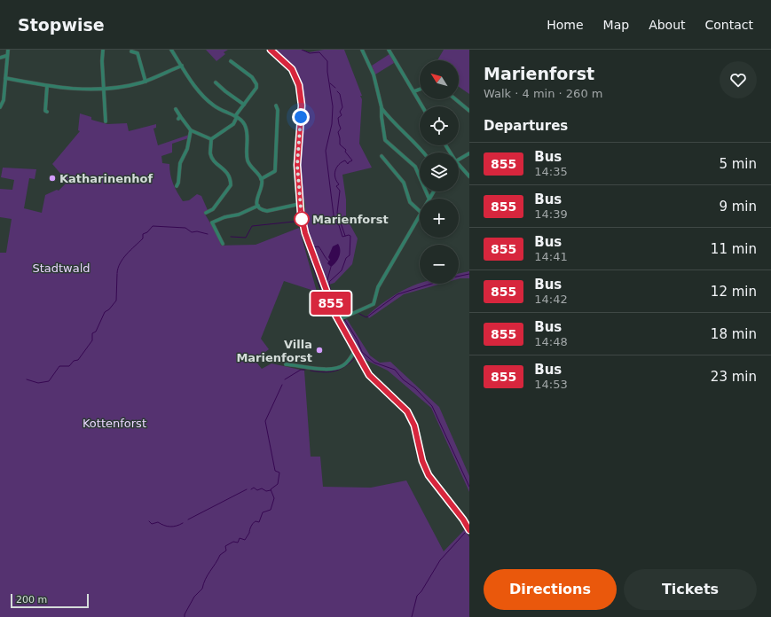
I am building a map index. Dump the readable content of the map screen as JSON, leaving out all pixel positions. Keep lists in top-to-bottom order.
{
  "parks": ["Stadtwald", "Kottenforst"],
  "places": ["Katharinenhof", "Marienforst", "Villa Marienforst"],
  "lines": ["bus line 855"],
  "scale_bar": "200 m",
  "north": "top left",
  "page": {
    "header": "Stopwise",
    "nav": [
      "Home",
      "Map",
      "About",
      "Contact"
    ],
    "on_map": "855",
    "heading": [
      ["Marienforst", "Walk · 4 min · 260 m"],
      "Departures"
    ],
    "map_buttons": ["+", "−"],
    "list": [
      {
        "mark": "855",
        "name": "Bus",
        "note": "14:35",
        "value": "5 min"
      },
      {
        "mark": "855",
        "name": "Bus",
        "note": "14:39",
        "value": "9 min"
      },
      {
        "mark": "855",
        "name": "Bus",
        "note": "14:41",
        "value": "11 min"
      },
      {
        "mark": "855",
        "name": "Bus",
        "note": "14:42",
        "value": "12 min"
      },
      {
        "mark": "855",
        "name": "Bus",
        "note": "14:48",
        "value": "18 min"
      },
      {
        "mark": "855",
        "name": "Bus",
        "note": "14:53",
        "value": "23 min"
      }
    ],
    "buttons": ["Directions", "Tickets"],
    "scale": "200 m"
  }
}
